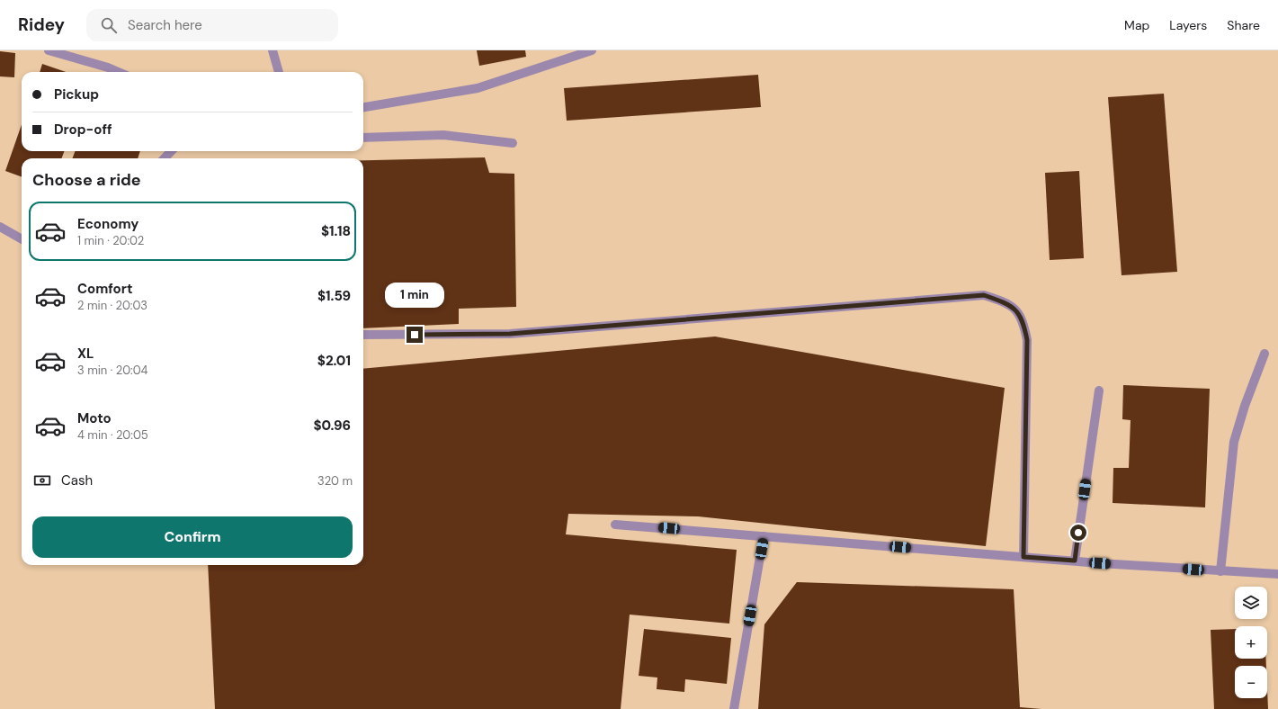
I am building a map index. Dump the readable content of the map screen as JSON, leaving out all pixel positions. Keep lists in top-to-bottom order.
{
  "page": {
    "header": "Ridey",
    "search": "Search here",
    "nav": ["Map", "Layers", "Share"],
    "banner": ["Pickup", "Drop-off"],
    "heading": "Choose a ride",
    "list": [
      {
        "name": "Economy",
        "note": "1 min · 20:02",
        "value": "$1.18"
      },
      {
        "name": "Comfort",
        "note": "2 min · 20:03",
        "value": "$1.59"
      },
      {
        "name": "XL",
        "note": "3 min · 20:04",
        "value": "$2.01"
      },
      {
        "name": "Moto",
        "note": "4 min · 20:05",
        "value": "$0.96"
      }
    ],
    "bubble": "1 min",
    "pay": ["Cash", "320 m"],
    "buttons": "Confirm",
    "map_buttons": ["+", "−"]
  }
}
